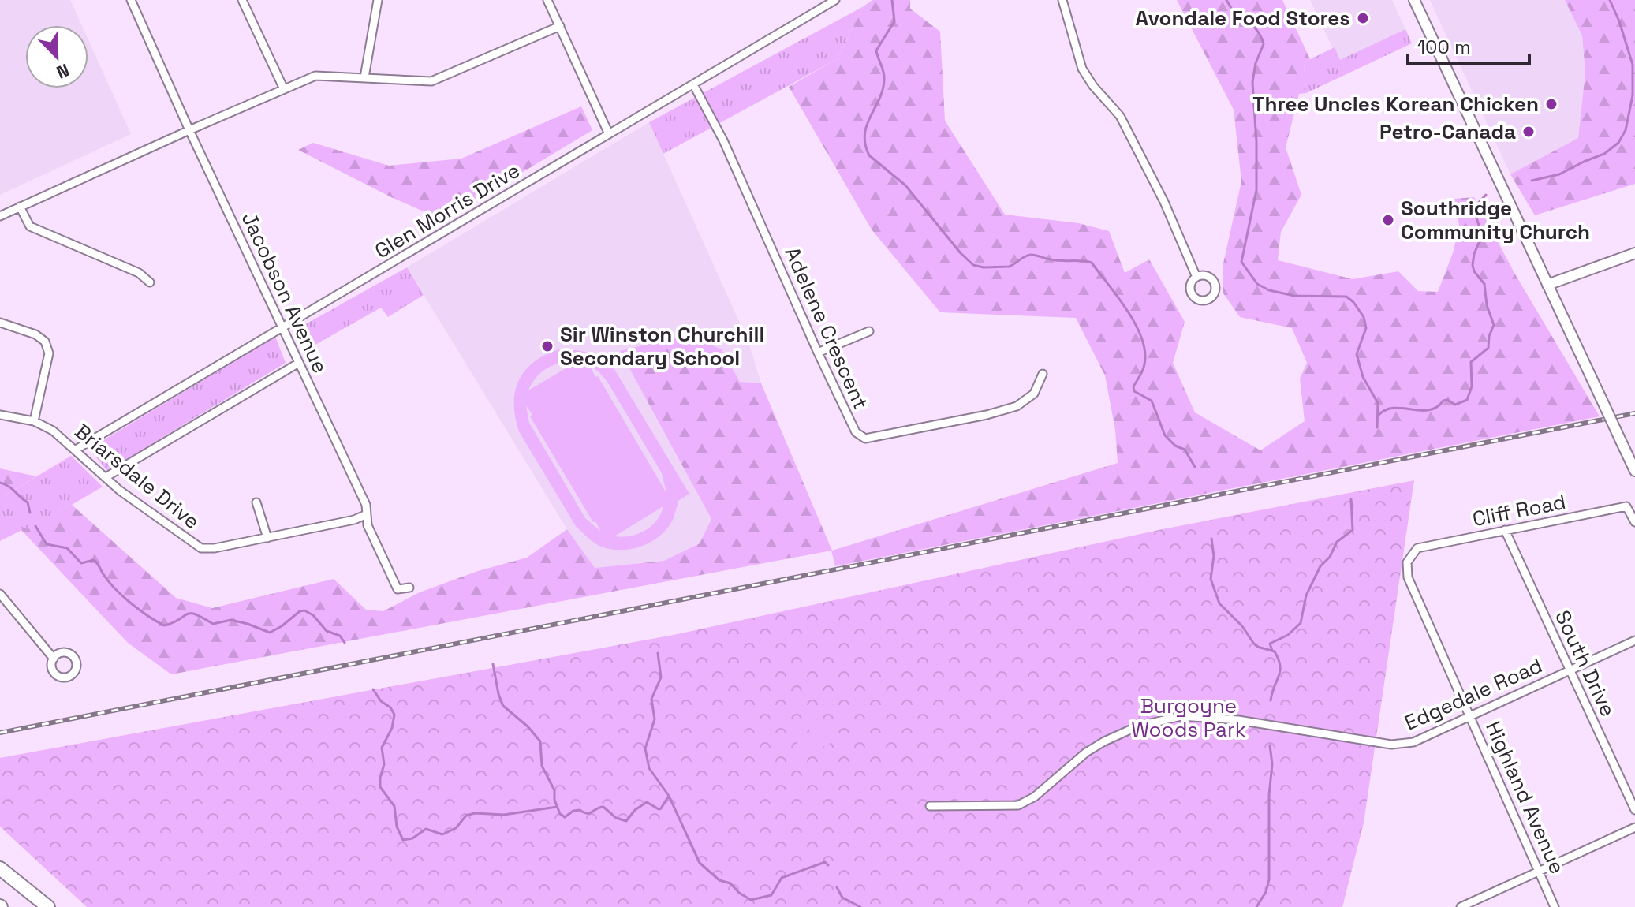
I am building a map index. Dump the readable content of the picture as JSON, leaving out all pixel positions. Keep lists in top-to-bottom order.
{
  "streets": {
    "street": [
      "Glen Morris Drive",
      "Jacobson Avenue",
      "Adelene Crescent",
      "Briarsdale Drive",
      "Cliff Road",
      "South Drive",
      "Edgedale Road",
      "Highland Avenue"
    ]
  },
  "crossings": [
    ["Glen Morris Drive", "Jacobson Avenue"],
    ["Glen Morris Drive", "Adelene Crescent"],
    ["Glen Morris Drive", "Briarsdale Drive"],
    ["Jacobson Avenue", "Briarsdale Drive"],
    ["Cliff Road", "South Drive"],
    ["Cliff Road", "Highland Avenue"],
    ["South Drive", "Edgedale Road"],
    ["Edgedale Road", "Highland Avenue"]
  ],
  "parks": ["Burgoyne Woods Park"],
  "places": [
    "Avondale Food Stores",
    "Three Uncles Korean Chicken",
    "Petro-Canada",
    "Southridge Community Church",
    "Sir Winston Churchill Secondary School"
  ],
  "scale_bar": "100 m",
  "north": "bottom right"
}
